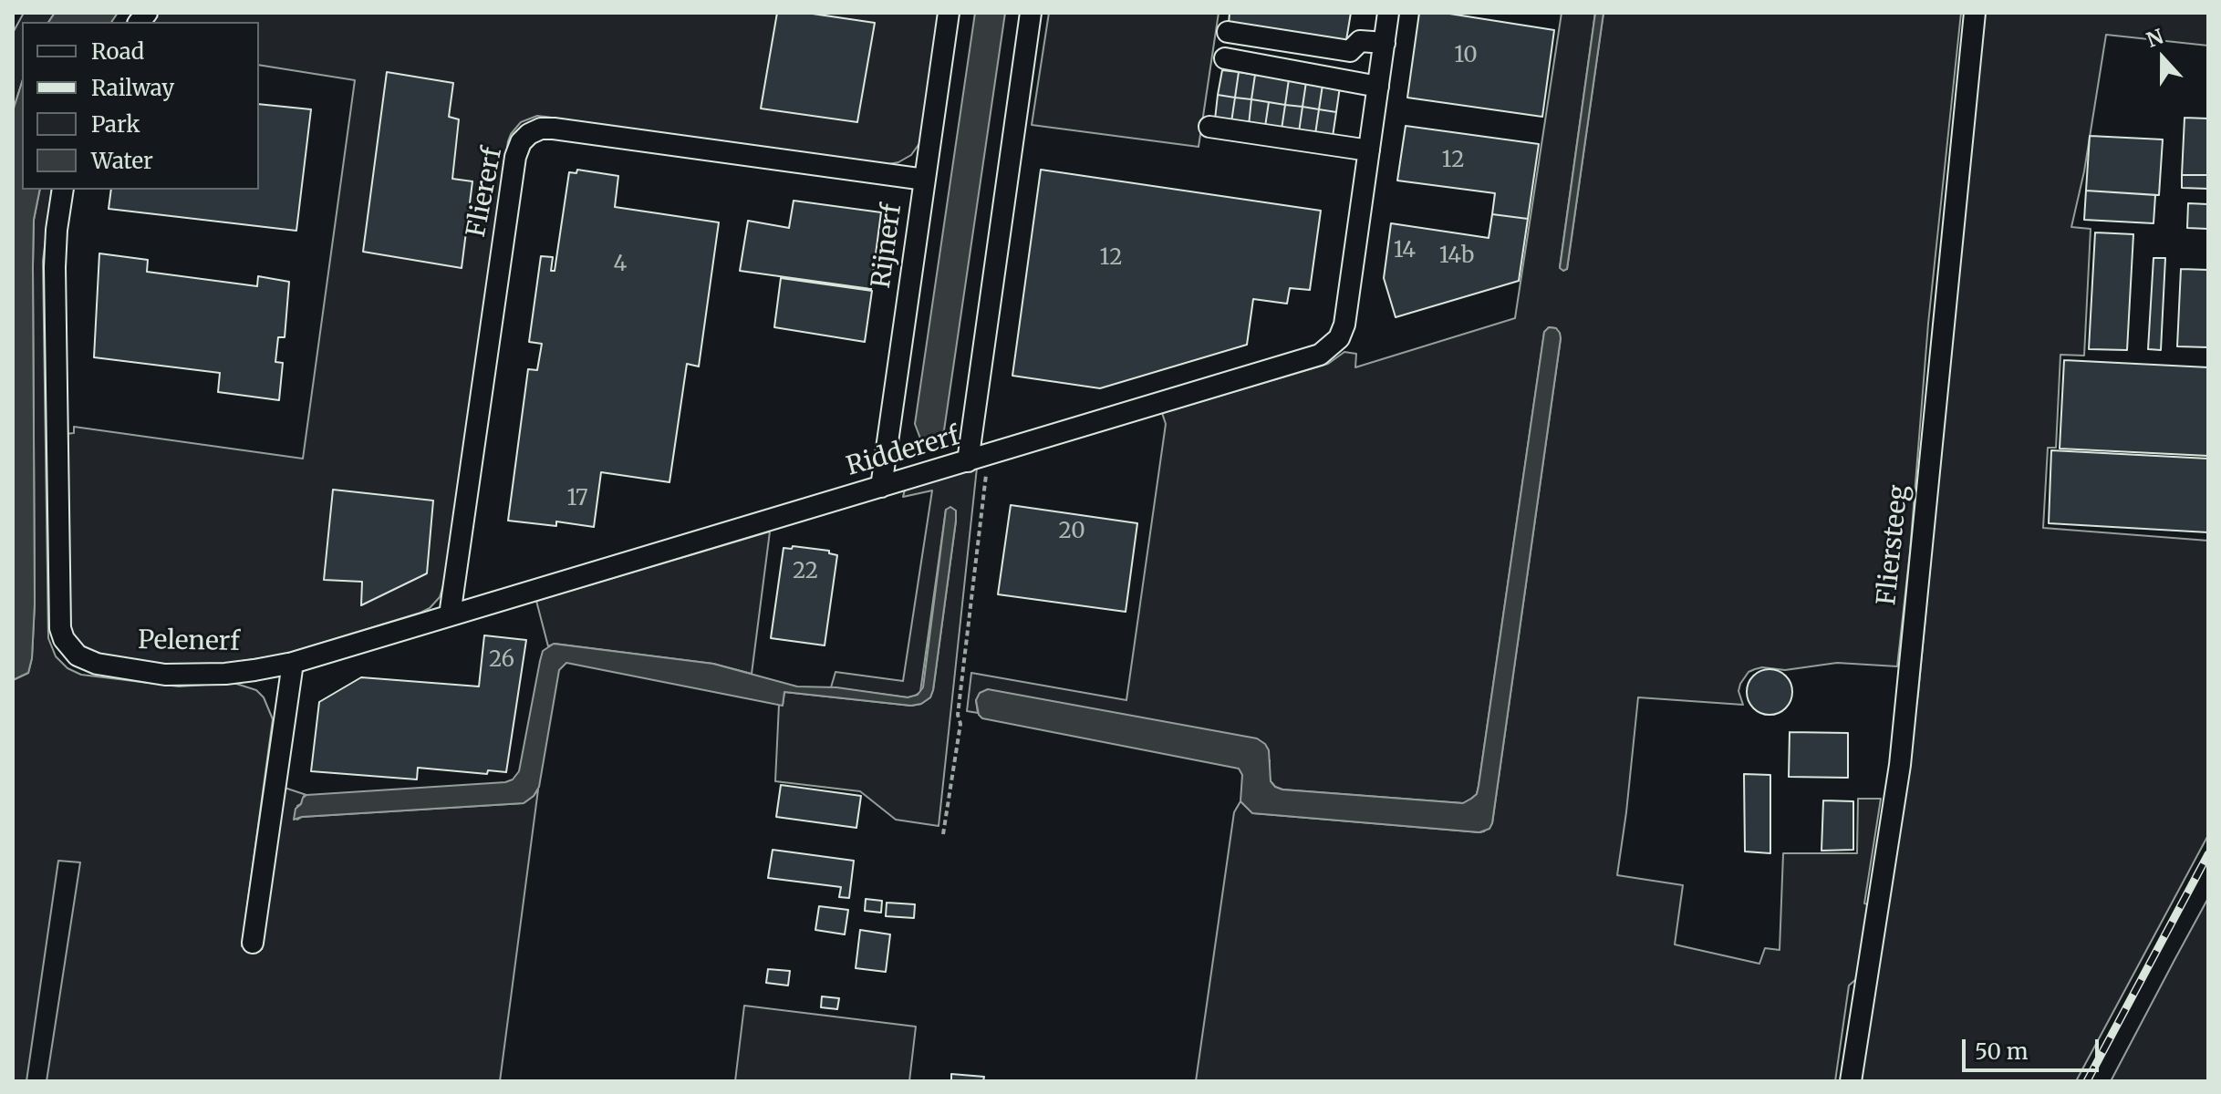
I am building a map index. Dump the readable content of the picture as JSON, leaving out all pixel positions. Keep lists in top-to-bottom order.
{
  "streets": {
    "street": [
      "Fliererf",
      "Rijnerf",
      "Riddererf",
      "Fliersteeg",
      "Pelenerf"
    ]
  },
  "crossings": [
    ["Fliererf", "Rijnerf"],
    ["Fliererf", "Riddererf"],
    ["Rijnerf", "Riddererf"],
    ["Riddererf", "Pelenerf"]
  ],
  "house_numbers": [
    "10",
    "12",
    "14",
    "14b",
    "12",
    "4",
    "17",
    "20",
    "22",
    "26"
  ],
  "legend": [
    "Road",
    "Railway",
    "Park",
    "Water"
  ],
  "scale_bar": "50 m",
  "north": "top"
}
